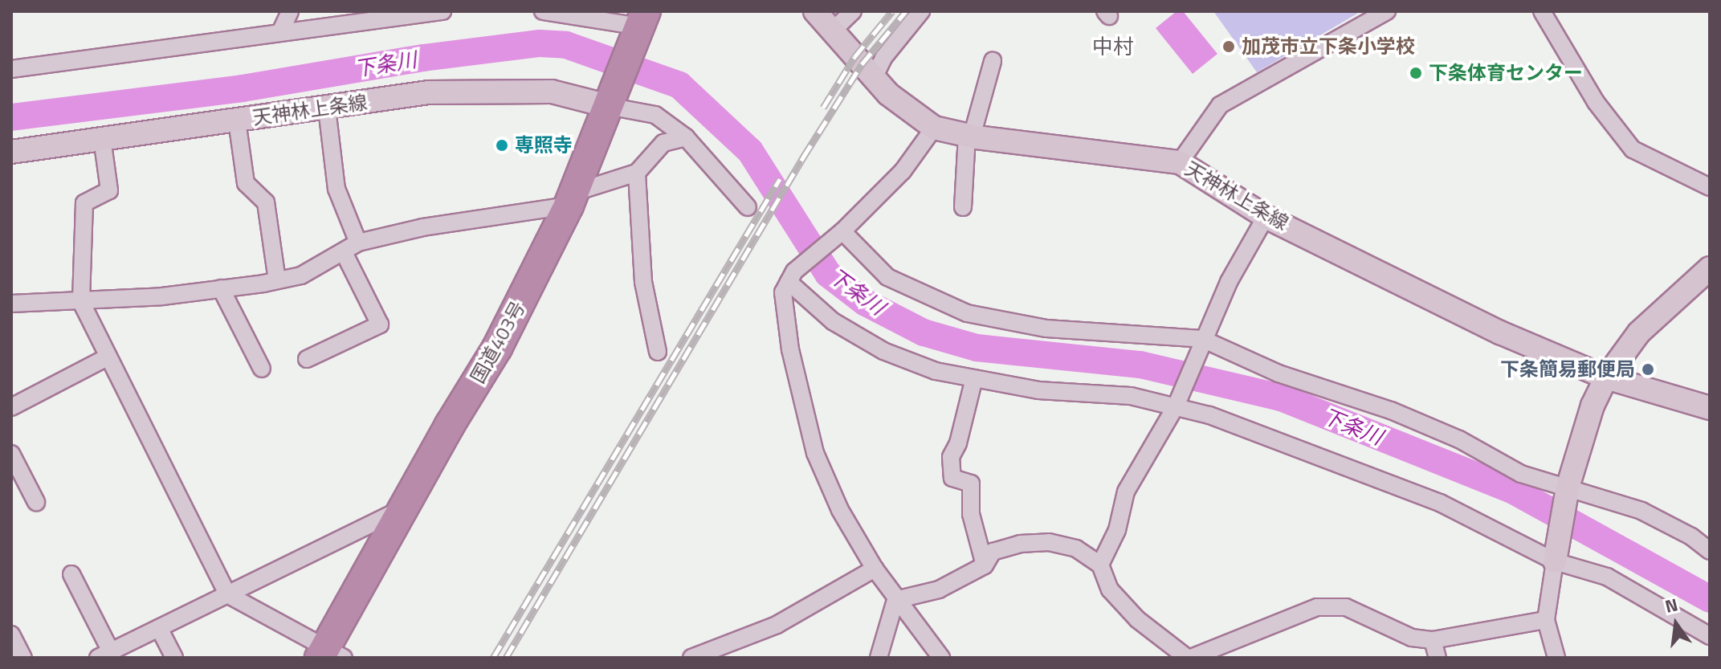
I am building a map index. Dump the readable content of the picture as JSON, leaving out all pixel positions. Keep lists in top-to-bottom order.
{
  "streets": {
    "highway": ["国道403号"],
    "main road": ["天神林上条線"]
  },
  "crossings": [
    ["天神林上条線", "国道403号"]
  ],
  "districts": ["中村"],
  "water": ["下条川"],
  "places": [
    "加茂市立下条小学校",
    "下条体育センター",
    "専照寺",
    "下条簡易郵便局"
  ],
  "north": "top"
}
